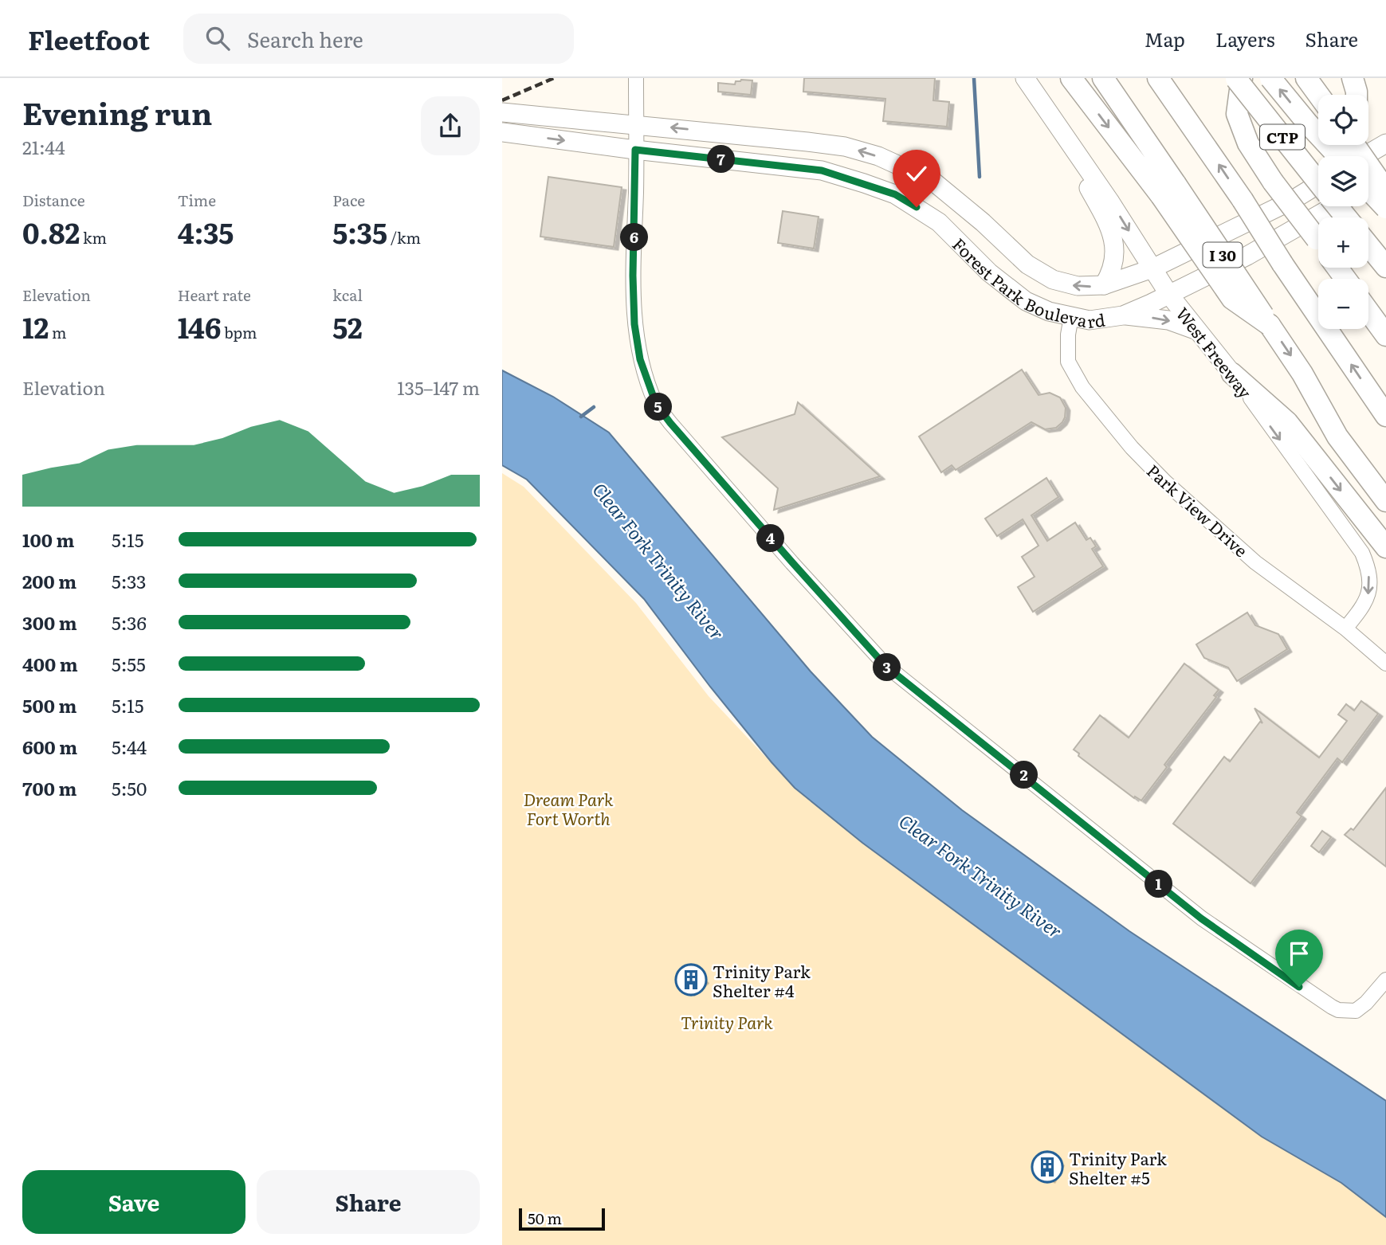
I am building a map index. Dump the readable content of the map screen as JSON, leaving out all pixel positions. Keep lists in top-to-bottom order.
{
  "streets": {
    "highway": ["CTP", "I 30"],
    "main road": ["Forest Park Boulevard", "West Freeway"],
    "street": ["Park View Drive"]
  },
  "crossings": [
    ["Forest Park Boulevard", "West Freeway"],
    ["Forest Park Boulevard", "Park View Drive"],
    ["West Freeway", "Park View Drive"]
  ],
  "water": ["Clear Fork Trinity River"],
  "parks": ["Dream Park Fort Worth", "Trinity Park"],
  "places": {
    "building": ["Trinity Park Shelter #4", "Trinity Park Shelter #5"]
  },
  "scale_bar": "50 m",
  "page": {
    "header": "Fleetfoot",
    "search": "Search here",
    "nav": ["Map", "Layers", "Share"],
    "heading": ["Evening run", "21:44"],
    "map_buttons": ["+", "−"],
    "pins": [
      "7",
      "6",
      "5",
      "4",
      "3",
      "2",
      "1"
    ],
    "stats": [
      ["Distance", "0.82 km"],
      ["Time", "4:35"],
      ["Pace", "5:35 /km"],
      ["Elevation", "12 m"],
      ["Heart rate", "146 bpm"],
      ["kcal", "52"]
    ],
    "chart": ["Elevation", "135–147 m"],
    "list": [
      {
        "name": "100 m",
        "note": "5:15"
      },
      {
        "name": "200 m",
        "note": "5:33"
      },
      {
        "name": "300 m",
        "note": "5:36"
      },
      {
        "name": "400 m",
        "note": "5:55"
      },
      {
        "name": "500 m",
        "note": "5:15"
      },
      {
        "name": "600 m",
        "note": "5:44"
      },
      {
        "name": "700 m",
        "note": "5:50"
      }
    ],
    "buttons": ["Save", "Share"],
    "scale": "50 m"
  }
}
